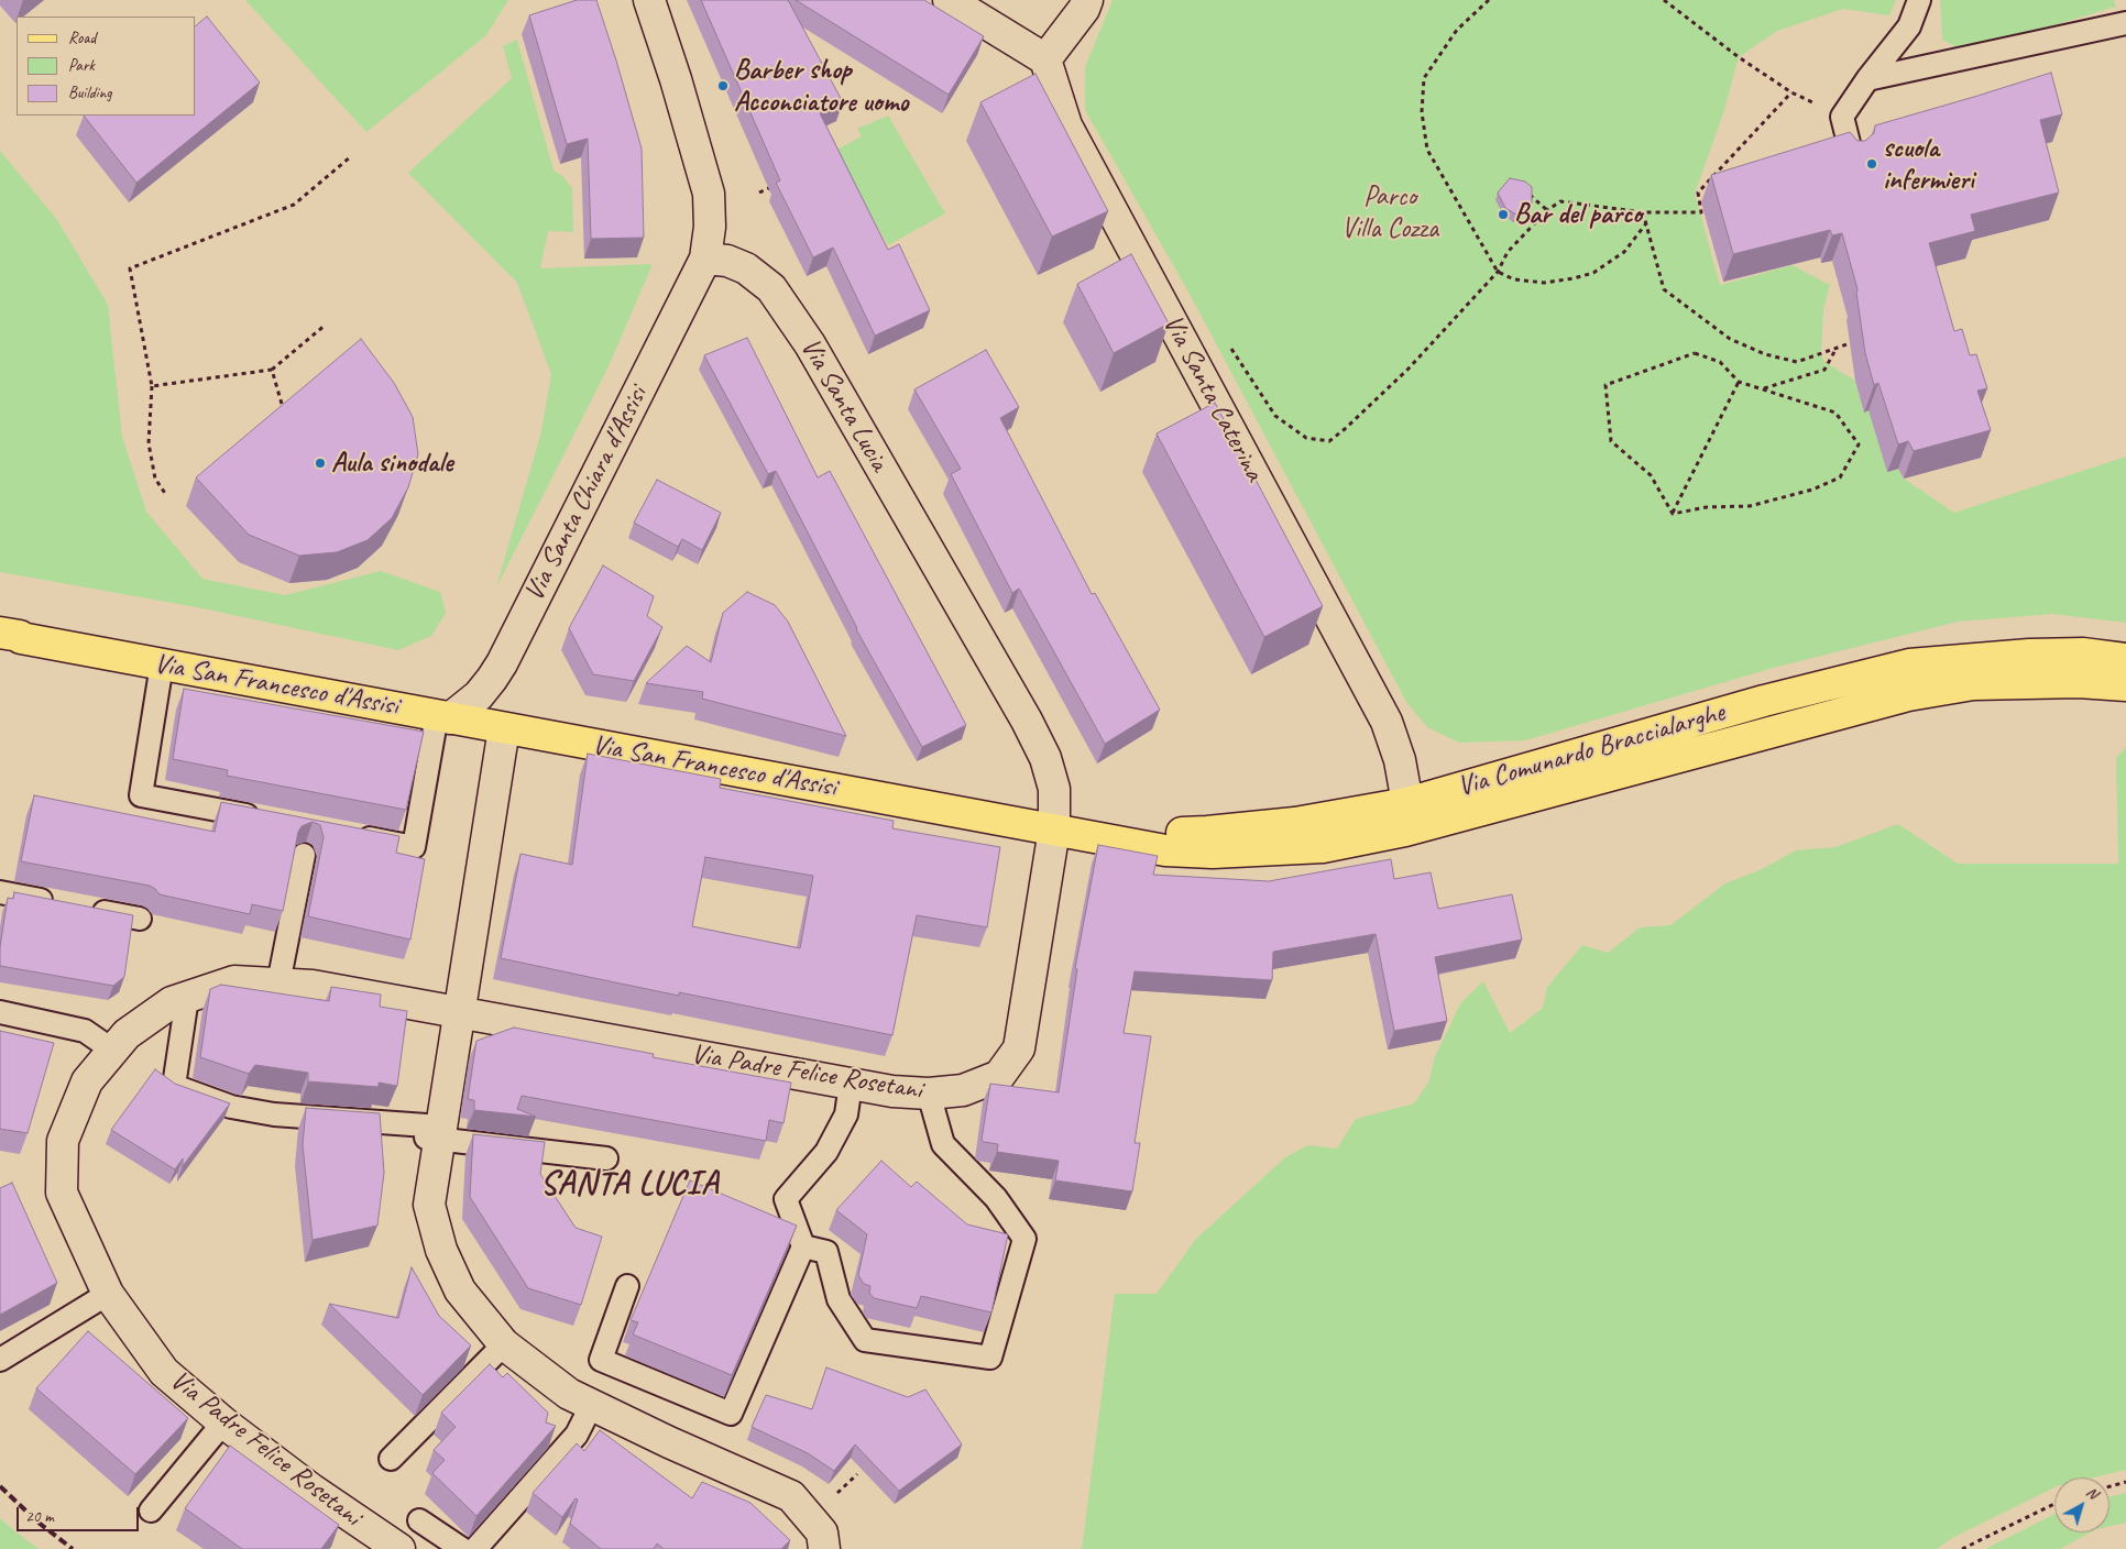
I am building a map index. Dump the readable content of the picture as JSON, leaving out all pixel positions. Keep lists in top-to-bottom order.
{
  "streets": {
    "main road": ["Via San Francesco d'Assisi", "Via Comunardo Braccialarghe"],
    "street": [
      "Via Santa Caterina",
      "Via Santa Lucia",
      "Via Santa Chiara d'Assisi",
      "Via Padre Felice Rosetani"
    ]
  },
  "crossings": [
    ["Via Santa Caterina", "Via Comunardo Braccialarghe"],
    ["Via Santa Lucia", "Via Santa Chiara d'Assisi"],
    ["Via Santa Lucia", "Via San Francesco d'Assisi"],
    ["Via Santa Lucia", "Via Comunardo Braccialarghe"],
    ["Via Santa Lucia", "Via Padre Felice Rosetani"],
    ["Via Santa Chiara d'Assisi", "Via San Francesco d'Assisi"],
    ["Via San Francesco d'Assisi", "Via Comunardo Braccialarghe"],
    ["Via San Francesco d'Assisi", "Via Padre Felice Rosetani"],
    ["Via Comunardo Braccialarghe", "Via Padre Felice Rosetani"]
  ],
  "districts": ["SANTA LUCIA"],
  "parks": ["Parco Villa Cozza"],
  "places": [
    "Barber shop Acconciatore uomo",
    "scuola infermieri",
    "Bar del parco",
    "Aula sinodale"
  ],
  "legend": ["Road", "Park", "Building"],
  "scale_bar": "20 m",
  "north": "top right"
}
